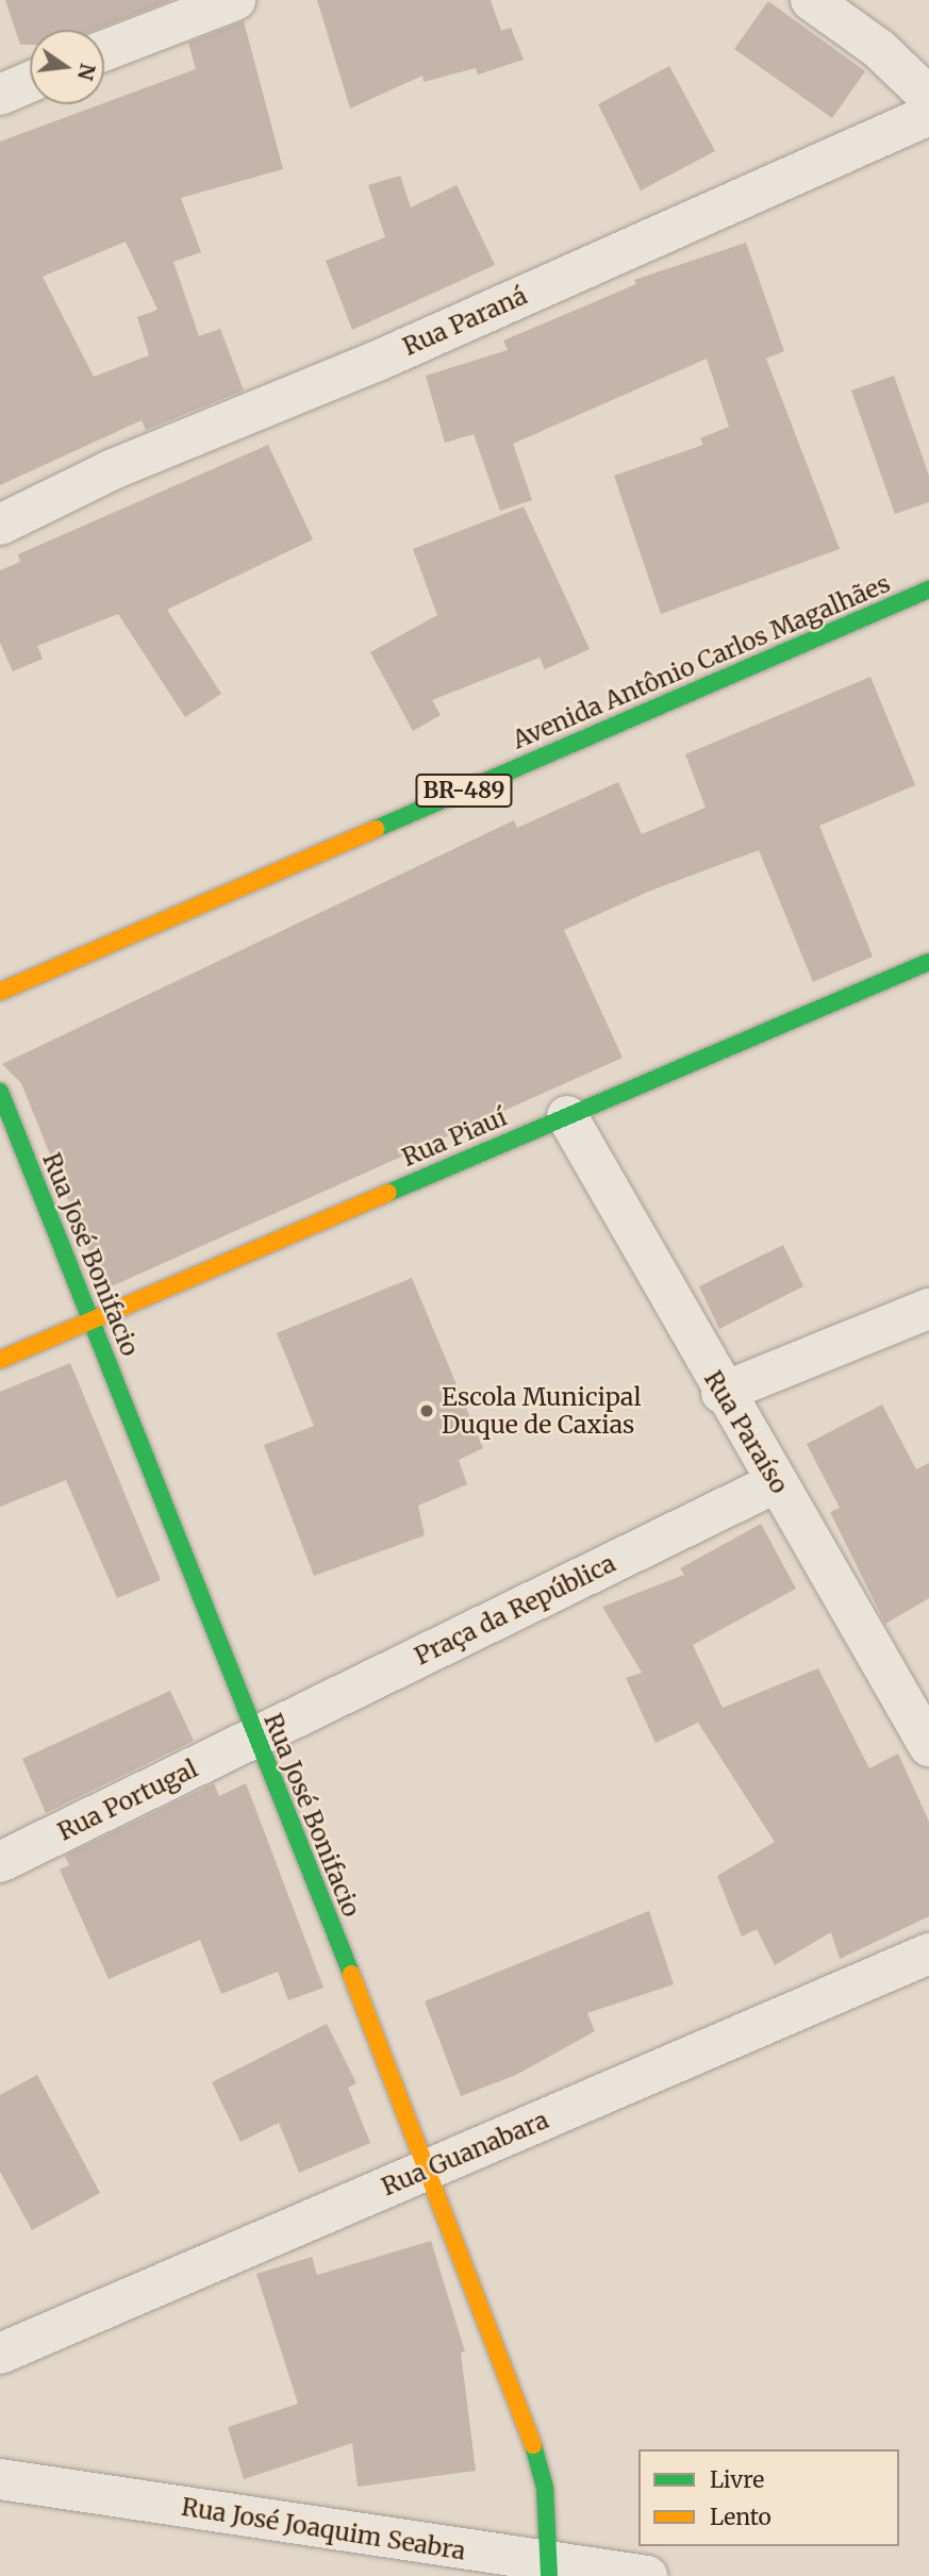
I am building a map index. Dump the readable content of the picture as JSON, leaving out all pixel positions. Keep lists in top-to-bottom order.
{
  "streets": {
    "main road": [
      "Avenida Antônio Carlos Magalhães",
      "BR-489",
      "Rua Piauí",
      "Rua José Bonifacio"
    ],
    "street": [
      "Rua Paraná",
      "Rua Paraíso",
      "Praça da República",
      "Rua Portugal",
      "Rua Guanabara",
      "Rua José Joaquim Seabra"
    ]
  },
  "crossings": [
    ["Rua Piauí", "Rua José Bonifacio"],
    ["Rua Piauí", "Rua Paraíso"],
    ["Rua José Bonifacio", "Praça da República"],
    ["Rua José Bonifacio", "Rua Portugal"],
    ["Rua José Bonifacio", "Rua Guanabara"],
    ["Rua José Bonifacio", "Rua José Joaquim Seabra"],
    ["Rua Paraíso", "Praça da República"],
    ["Praça da República", "Rua Portugal"]
  ],
  "places": ["Escola Municipal Duque de Caxias"],
  "legend": ["Livre", "Lento"],
  "north": "right"
}
